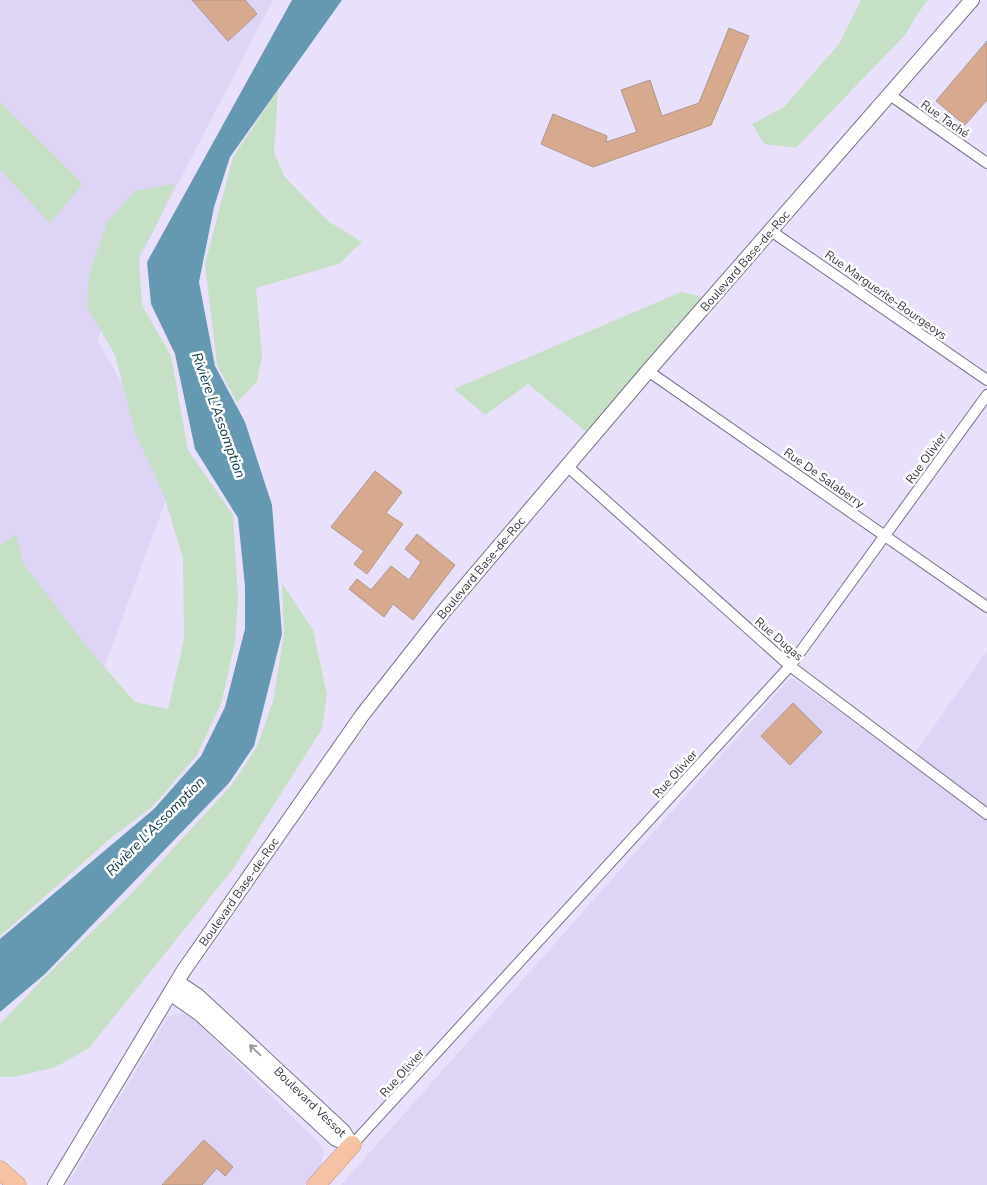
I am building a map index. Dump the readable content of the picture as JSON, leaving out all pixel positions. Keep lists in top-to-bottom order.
{
  "streets": {
    "street": [
      "Rue Taché",
      "Boulevard Base-de-Roc",
      "Rue Marguerite-Bourgeoys",
      "Rue Olivier",
      "Rue De Salaberry",
      "Rue Dugas",
      "Boulevard Vessot"
    ]
  },
  "crossings": [
    ["Rue Taché", "Boulevard Base-de-Roc"],
    ["Boulevard Base-de-Roc", "Rue Marguerite-Bourgeoys"],
    ["Boulevard Base-de-Roc", "Rue De Salaberry"],
    ["Boulevard Base-de-Roc", "Rue Dugas"],
    ["Boulevard Base-de-Roc", "Boulevard Vessot"],
    ["Rue Olivier", "Rue De Salaberry"],
    ["Rue Olivier", "Rue Dugas"],
    ["Rue Olivier", "Boulevard Vessot"]
  ],
  "water": ["Rivière L'Assomption"]
}
